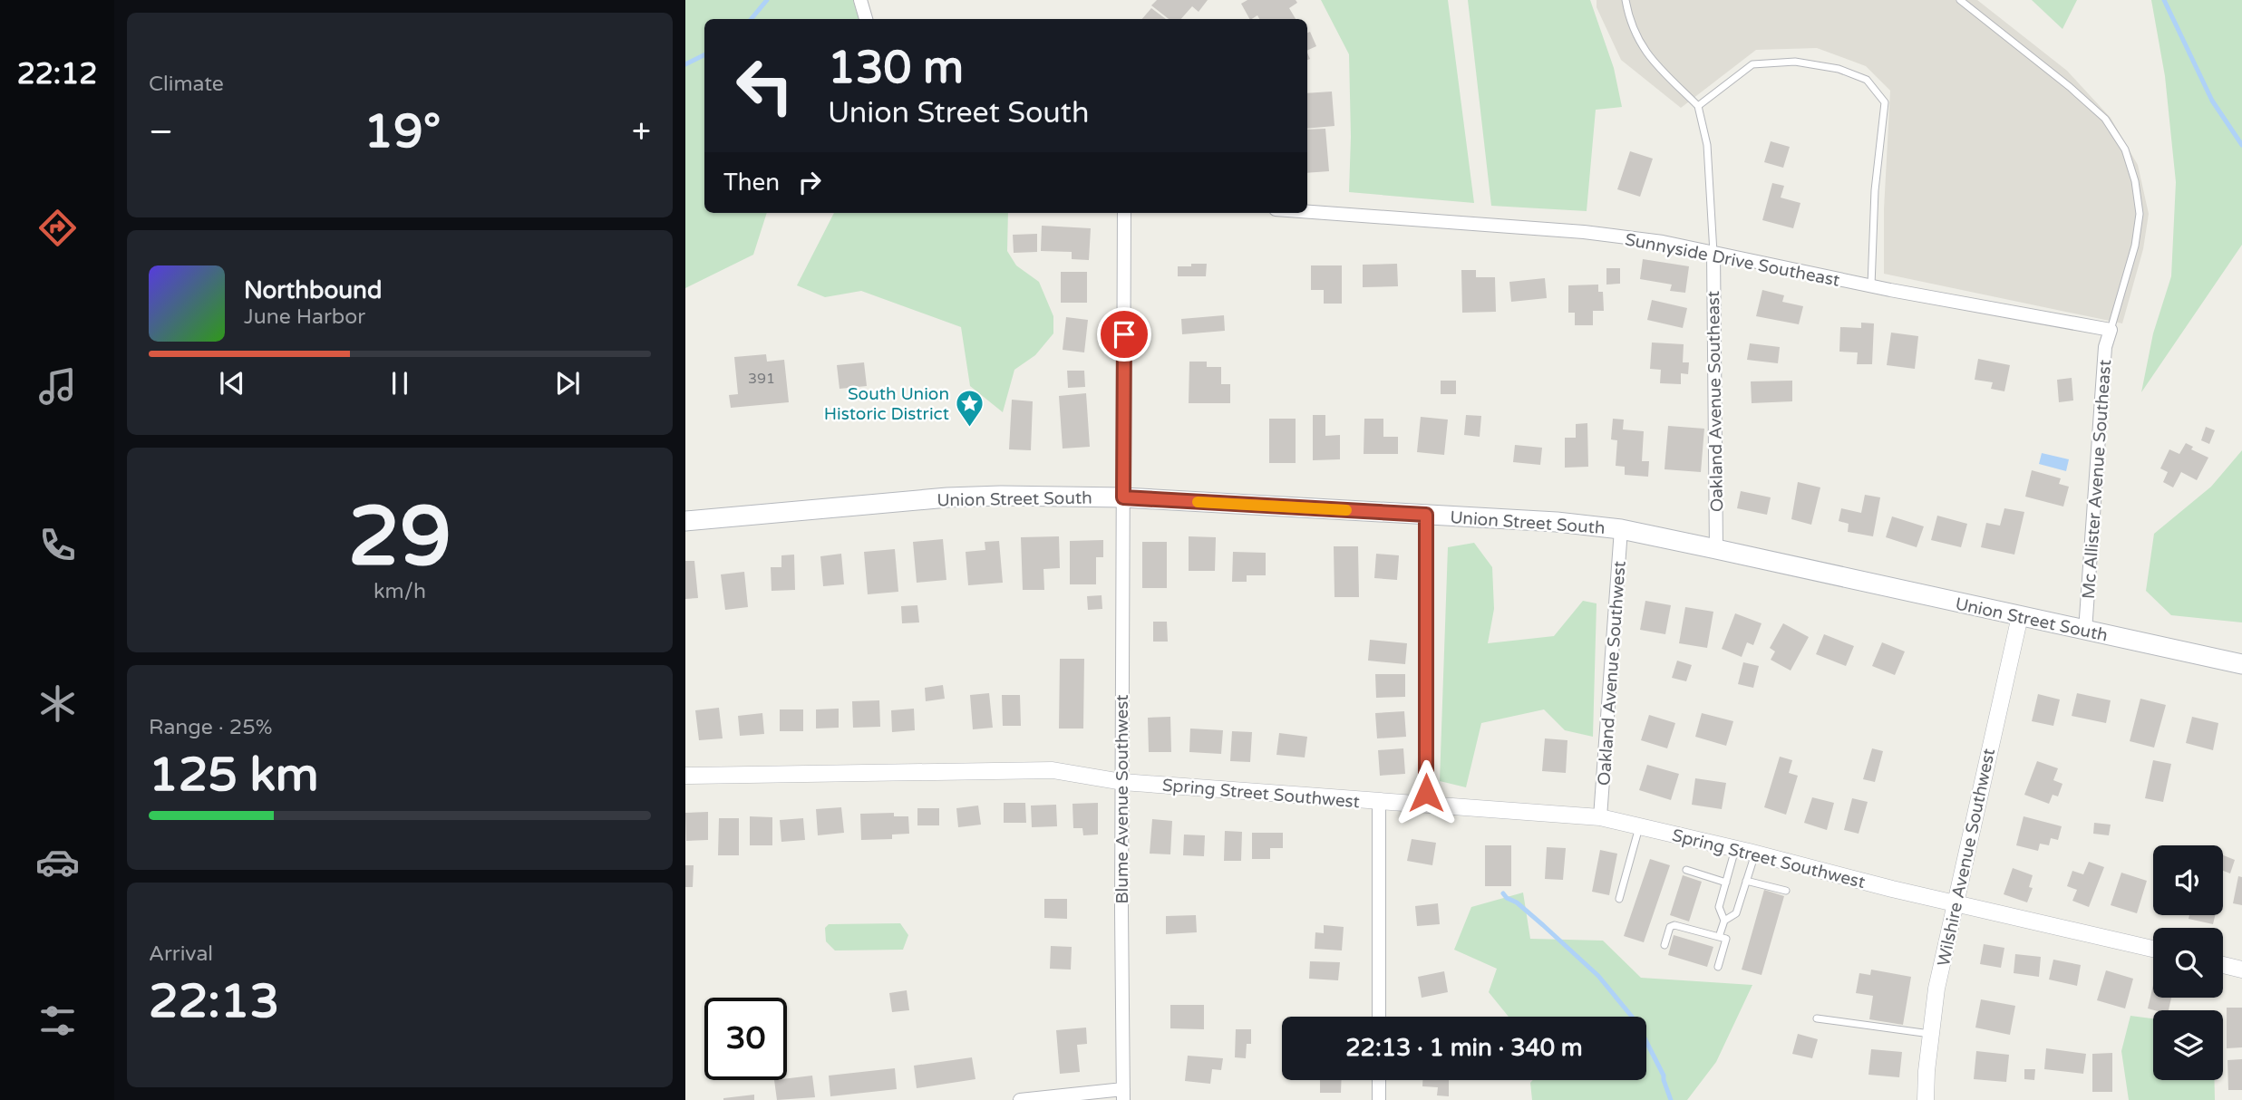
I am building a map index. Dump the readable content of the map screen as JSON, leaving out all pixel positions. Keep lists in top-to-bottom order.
{
  "streets": {
    "main road": ["Union Street South"],
    "street": [
      "Sunnyside Drive Southeast",
      "Oakland Avenue Southeast",
      "Mc Allister Avenue Southeast",
      "Oakland Avenue Southwest",
      "Spring Street Southwest",
      "Blume Avenue Southwest",
      "Wilshire Avenue Southwest"
    ]
  },
  "crossings": [
    ["Sunnyside Drive Southeast", "Oakland Avenue Southeast"],
    ["Sunnyside Drive Southeast", "Mc Allister Avenue Southeast"],
    ["Oakland Avenue Southeast", "Union Street South"],
    ["Mc Allister Avenue Southeast", "Union Street South"],
    ["Union Street South", "Oakland Avenue Southwest"],
    ["Union Street South", "Blume Avenue Southwest"],
    ["Union Street South", "Wilshire Avenue Southwest"],
    ["Oakland Avenue Southwest", "Spring Street Southwest"],
    ["Spring Street Southwest", "Blume Avenue Southwest"],
    ["Spring Street Southwest", "Wilshire Avenue Southwest"]
  ],
  "places": {
    "place": ["South Union Historic District"]
  },
  "house_numbers": ["391"],
  "page": {
    "tabs": "22:12",
    "tile": [
      "Climate",
      ["29", "km/h"],
      ["Range · 25%", "125 km"],
      ["Arrival", "22:13"]
    ],
    "turn": ["130 m", "Union Street South"],
    "heat": ["−", "19°", "+"],
    "then": "Then",
    "song": ["Northbound", "June Harbor"],
    "limit": "30",
    "trip": "22:13 · 1 min · 340 m"
  }
}
